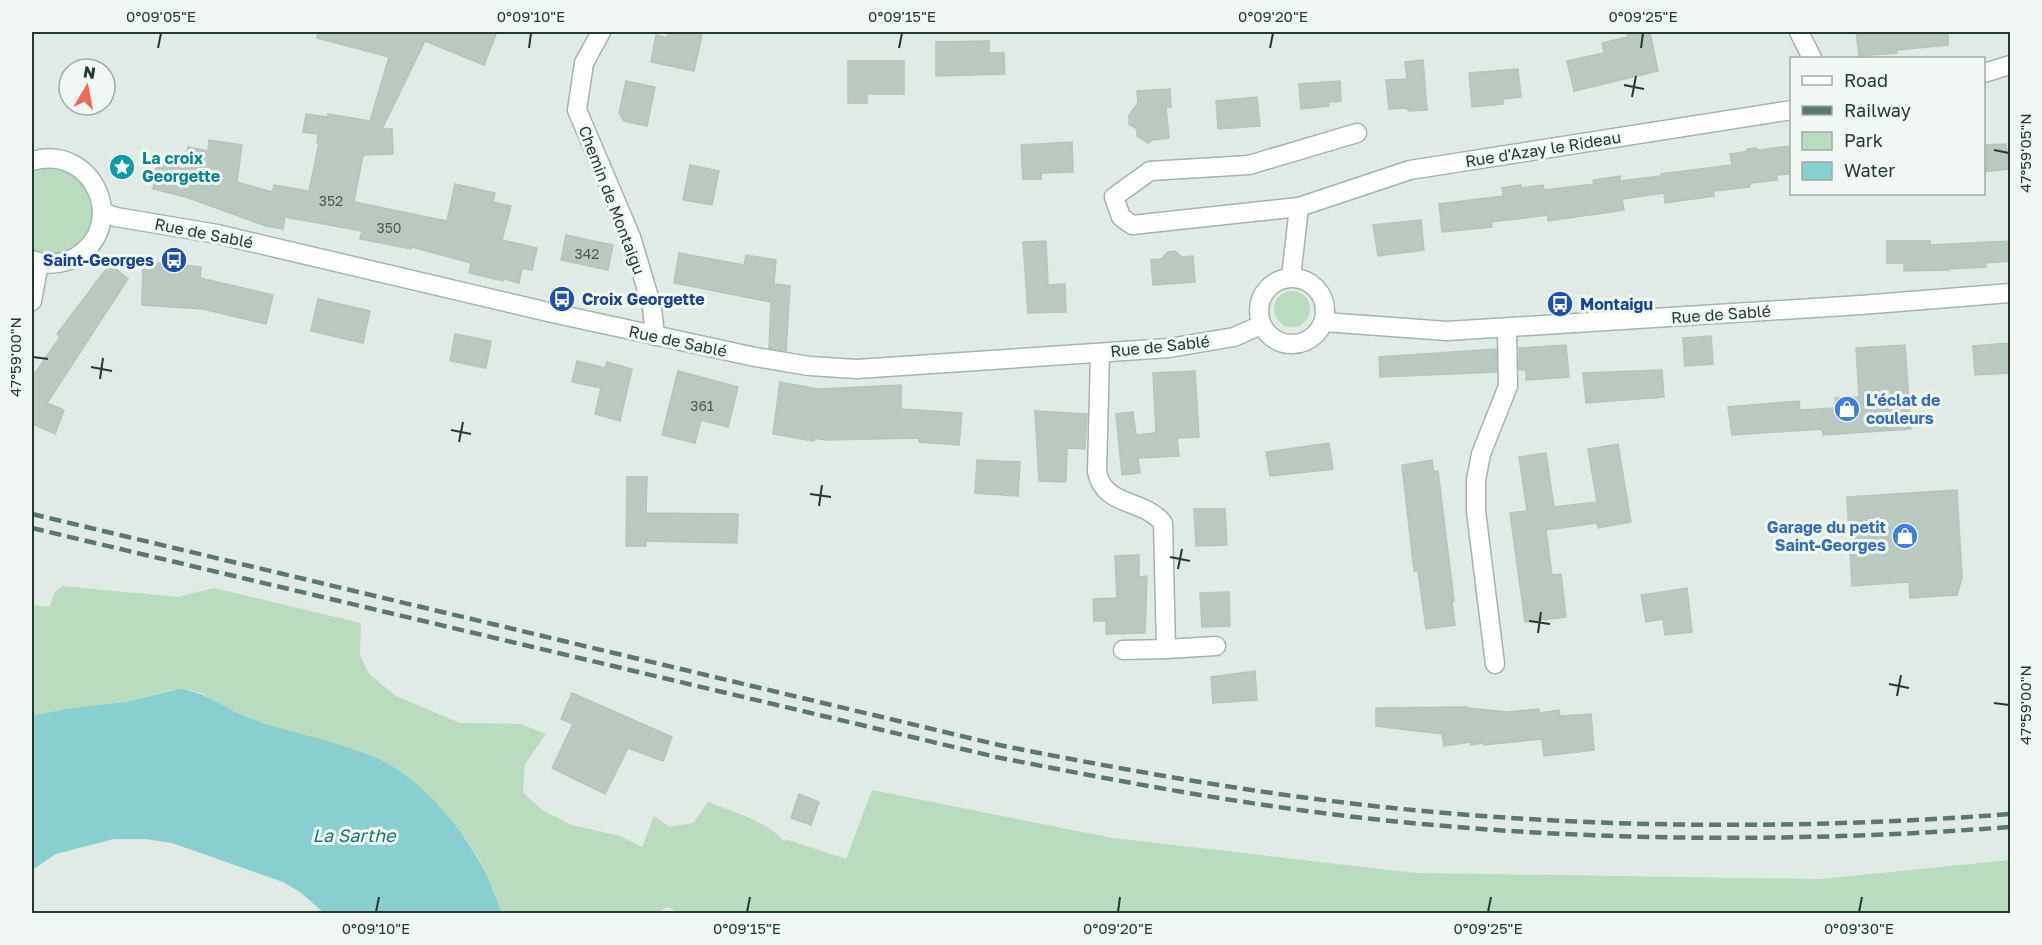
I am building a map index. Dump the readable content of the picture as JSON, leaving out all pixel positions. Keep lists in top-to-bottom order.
{
  "streets": {
    "main road": ["Rue d'Azay le Rideau", "Chemin de Montaigu", "Rue de Sablé"]
  },
  "crossings": [
    ["Chemin de Montaigu", "Rue de Sablé"]
  ],
  "water": ["La Sarthe"],
  "places": {
    "place": ["La croix Georgette"],
    "bus stop": ["Saint-Georges", "Croix Georgette", "Montaigu"],
    "shop": ["L'éclat de couleurs", "Garage du petit Saint-Georges"]
  },
  "house_numbers": [
    "352",
    "350",
    "342",
    "361"
  ],
  "legend": [
    "Road",
    "Railway",
    "Park",
    "Water"
  ],
  "north": "top",
  "coordinates": [
    "0°09'05\"E",
    "0°09'10\"E",
    "0°09'15\"E",
    "0°09'20\"E",
    "0°09'25\"E",
    "47°59'05\"N",
    "47°59'00\"N",
    "0°09'30\"E"
  ]
}
